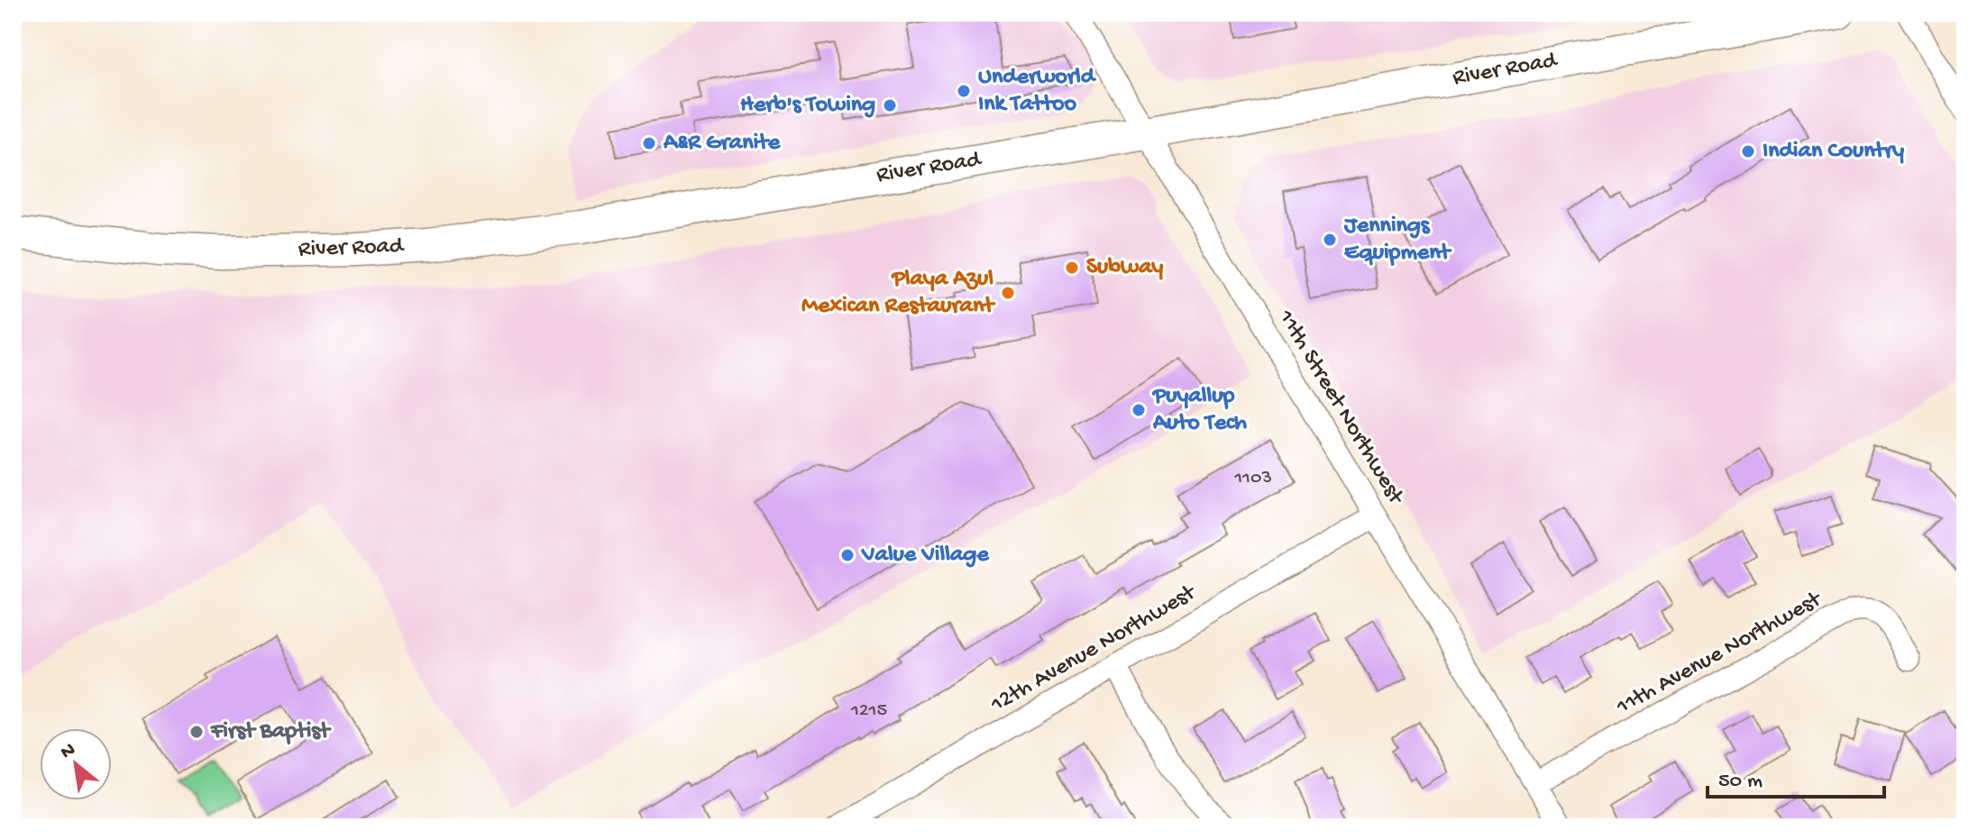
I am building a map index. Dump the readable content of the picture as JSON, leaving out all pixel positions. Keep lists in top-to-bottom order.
{
  "streets": {
    "main road": ["River Road"],
    "street": ["11th Street Northwest", "12th Avenue Northwest", "11th Avenue Northwest"]
  },
  "crossings": [
    ["River Road", "11th Street Northwest"],
    ["11th Street Northwest", "12th Avenue Northwest"],
    ["11th Street Northwest", "11th Avenue Northwest"]
  ],
  "places": [
    "Underworld Ink Tattoo",
    "Herb's Towing",
    "A&R Granite",
    "Indian Country",
    "Jennings Equipment",
    "Subway",
    "Playa Azul Mexican Restaurant",
    "Puyallup Auto Tech",
    "Value Village",
    "First Baptist"
  ],
  "house_numbers": ["1103", "1215"],
  "scale_bar": "50 m",
  "north": "top left"
}
